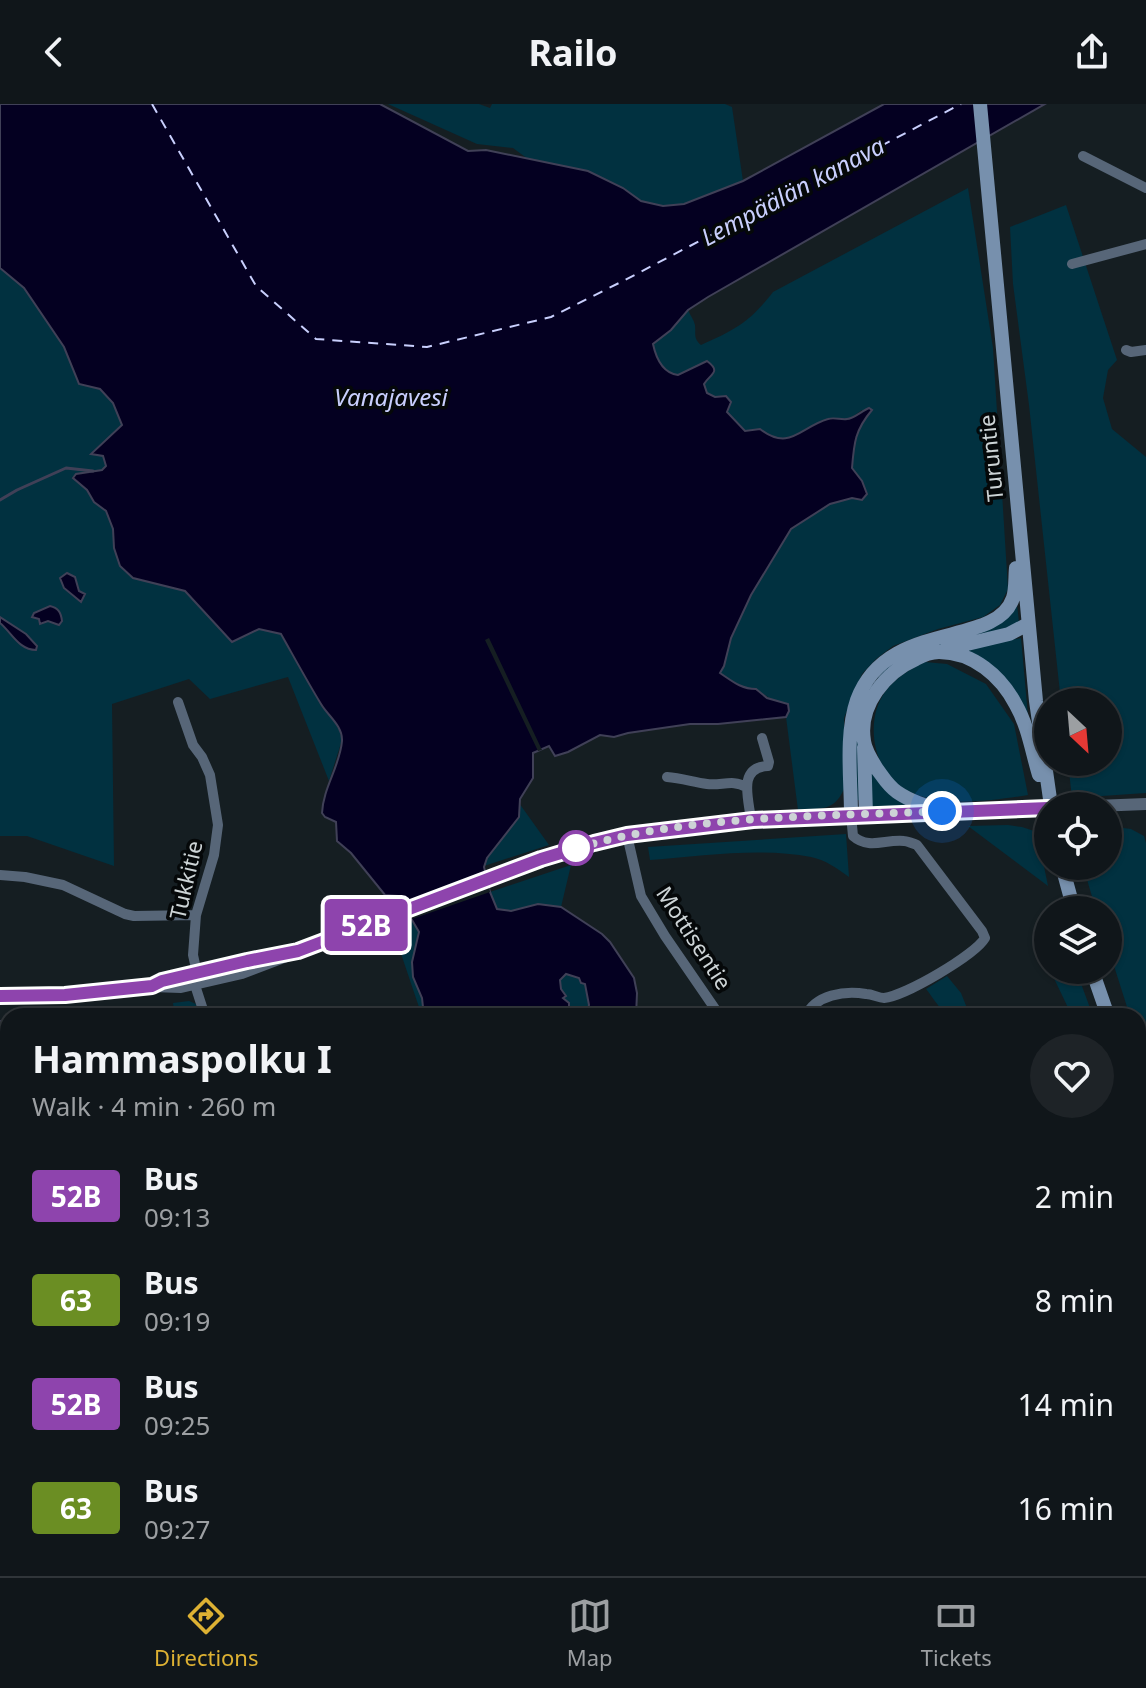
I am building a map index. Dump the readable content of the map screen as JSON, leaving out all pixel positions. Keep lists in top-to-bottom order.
{
  "streets": {
    "main road": ["Turuntie"],
    "street": ["Tukkitie", "Mottisentie"]
  },
  "water": ["Lempäälän kanava", "Vanajavesi"],
  "lines": ["bus line 52B"],
  "north": "bottom right",
  "page": {
    "header": "Railo",
    "on_map": "52B",
    "heading": ["Hammaspolku I", "Walk · 4 min · 260 m"],
    "list": [
      {
        "mark": "52B",
        "name": "Bus",
        "note": "09:13",
        "value": "2 min"
      },
      {
        "mark": "63",
        "name": "Bus",
        "note": "09:19",
        "value": "8 min"
      },
      {
        "mark": "52B",
        "name": "Bus",
        "note": "09:25",
        "value": "14 min"
      },
      {
        "mark": "63",
        "name": "Bus",
        "note": "09:27",
        "value": "16 min"
      }
    ],
    "tabs": ["Directions", "Map", "Tickets"]
  }
}
